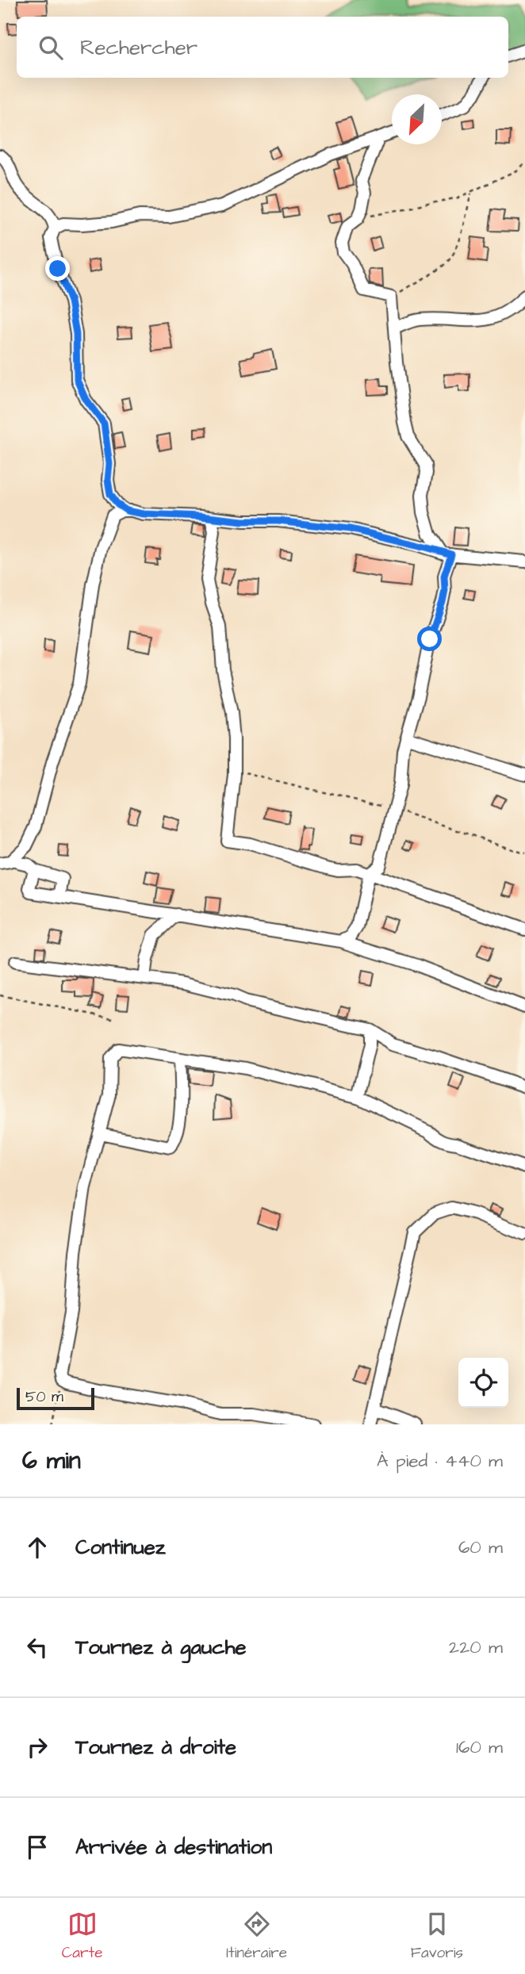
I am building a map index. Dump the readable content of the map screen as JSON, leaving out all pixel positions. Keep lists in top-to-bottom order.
{
  "scale_bar": "50 m",
  "north": "bottom left",
  "page": {
    "search": "Rechercher",
    "scale": "50 m",
    "heading": ["6 min", "À pied · 440 m"],
    "list": [
      ["Continuez", "60 m"],
      ["Tournez à gauche", "220 m"],
      ["Tournez à droite", "160 m"],
      "Arrivée à destination"
    ],
    "nav": ["Carte", "Itinéraire", "Favoris"]
  }
}
